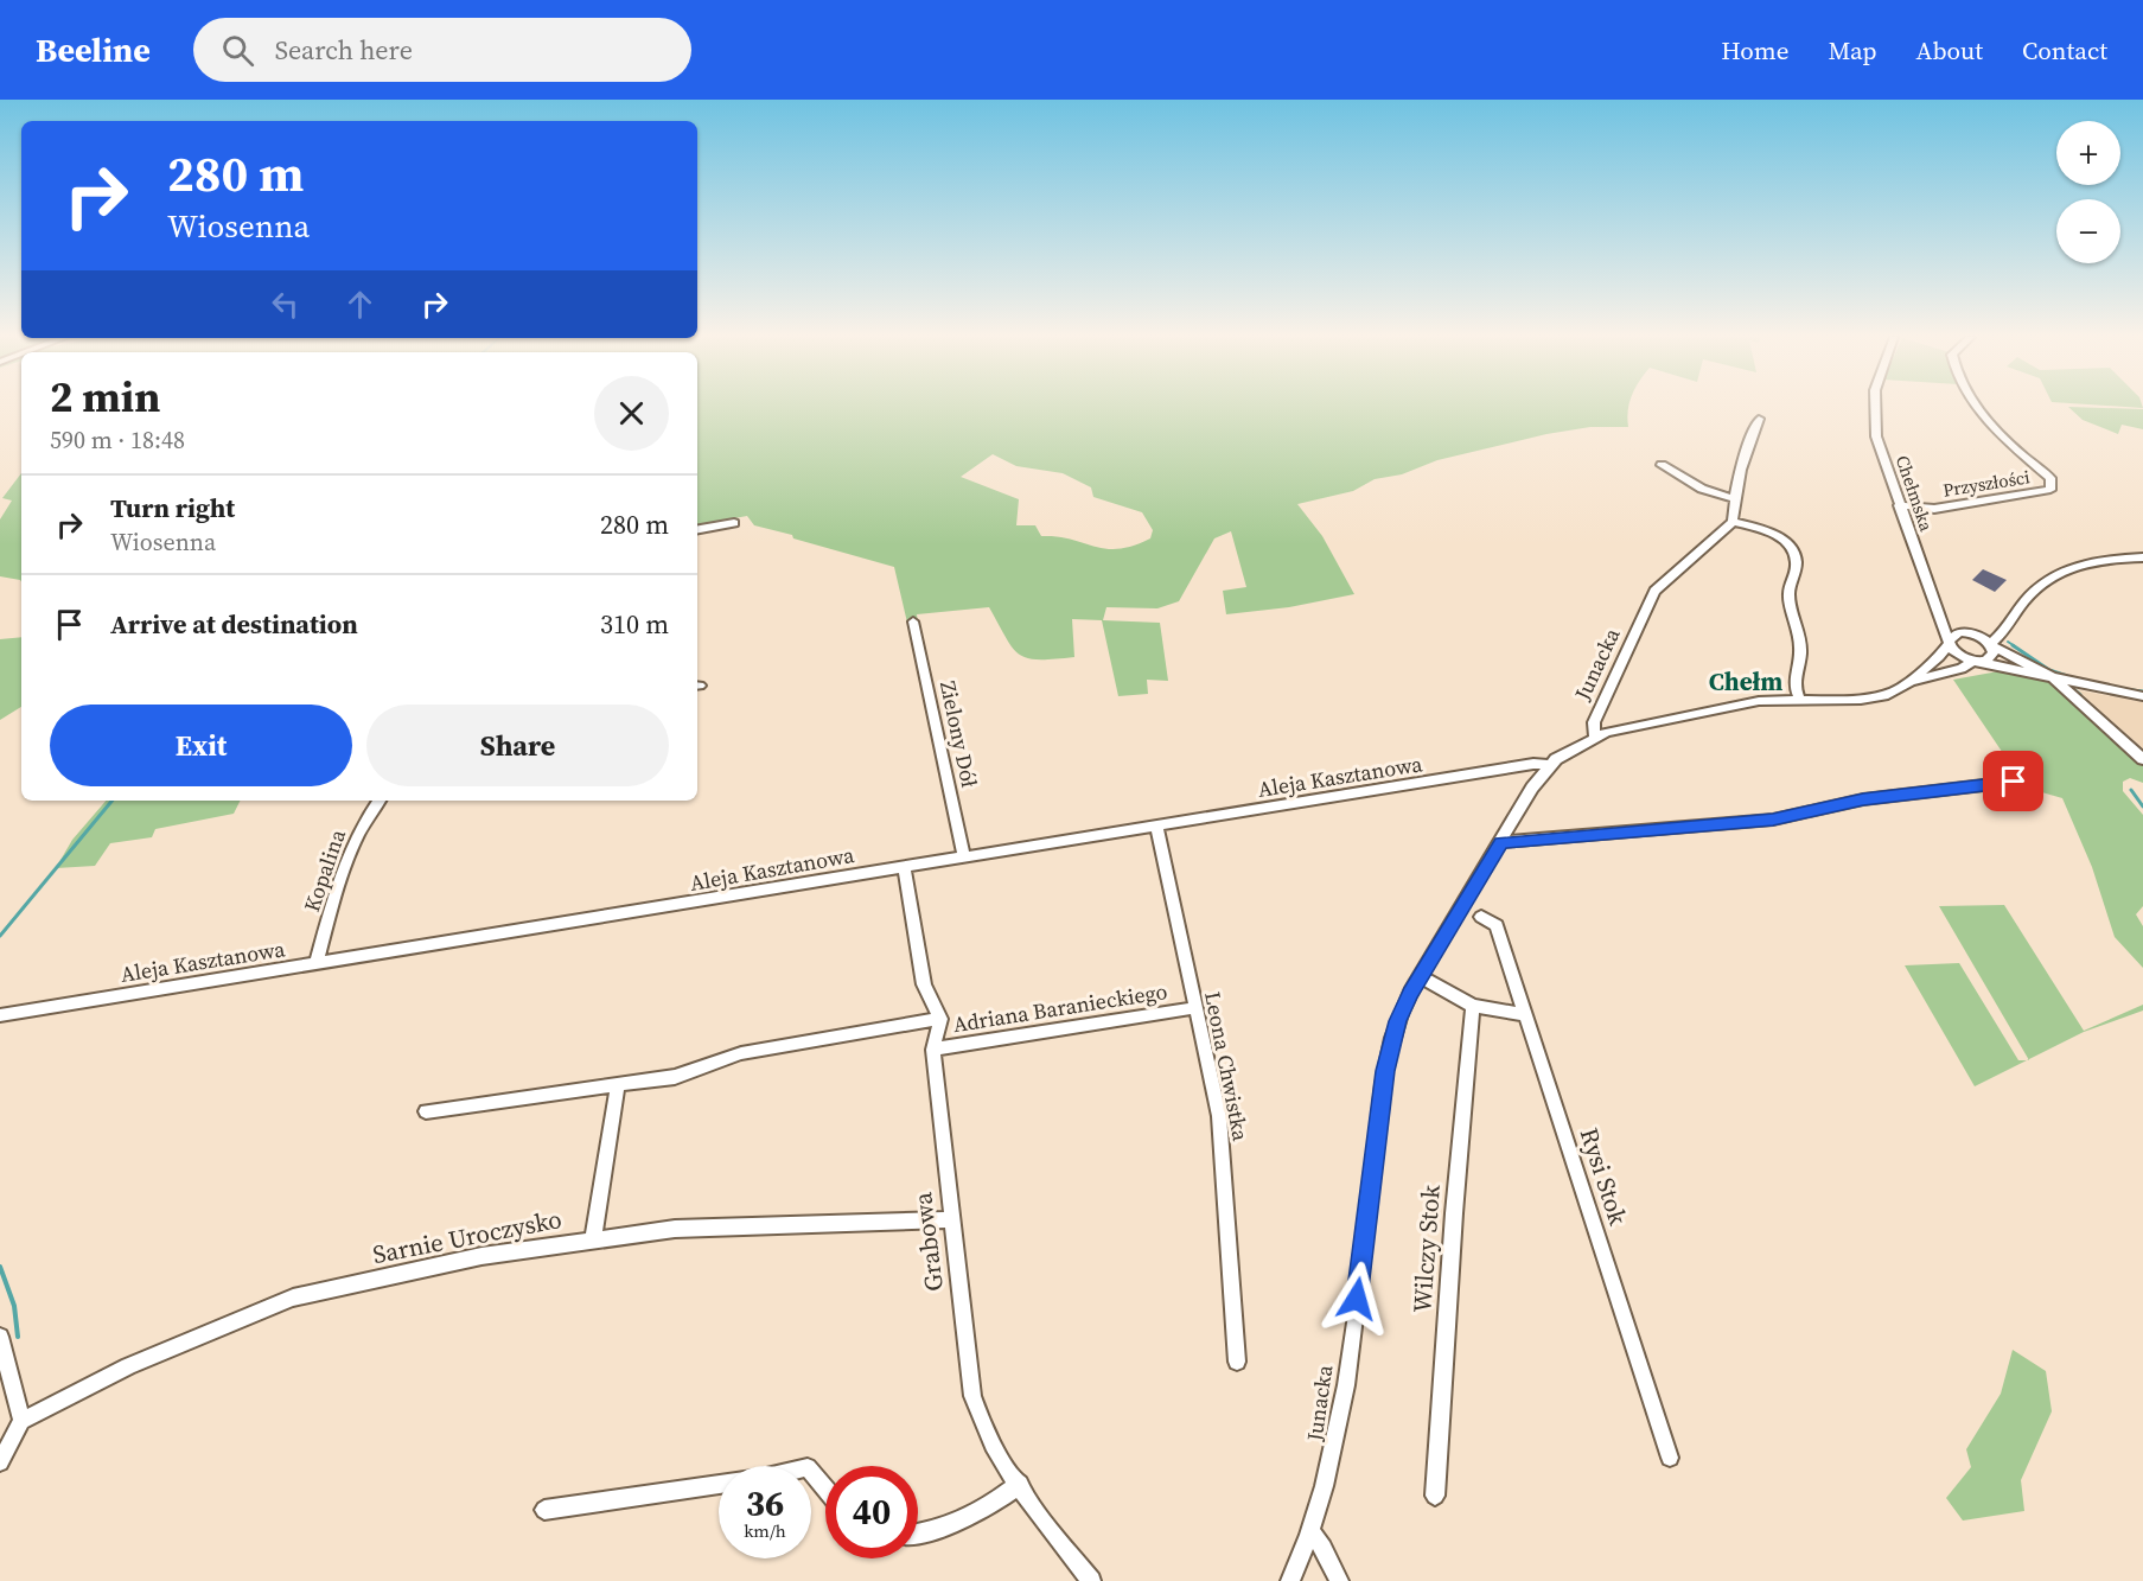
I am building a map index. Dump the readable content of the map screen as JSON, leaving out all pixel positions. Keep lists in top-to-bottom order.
{
  "streets": {
    "street": [
      "Przyszłości",
      "Chełmska",
      "Junacka",
      "Zielony Dół",
      "Aleja Kasztanowa",
      "Kopalina",
      "Adriana Baranieckiego",
      "Leona Chwistka",
      "Rysi Stok",
      "Sarnie Uroczysko",
      "Grabowa",
      "Wilczy Stok"
    ]
  },
  "crossings": [
    ["Przyszłości", "Chełmska"],
    ["Junacka", "Aleja Kasztanowa"],
    ["Zielony Dół", "Aleja Kasztanowa"],
    ["Aleja Kasztanowa", "Kopalina"],
    ["Aleja Kasztanowa", "Leona Chwistka"],
    ["Adriana Baranieckiego", "Leona Chwistka"],
    ["Adriana Baranieckiego", "Grabowa"],
    ["Sarnie Uroczysko", "Grabowa"]
  ],
  "districts": ["Chełm"],
  "page": {
    "header": "Beeline",
    "search": "Search here",
    "nav": [
      "Home",
      "Map",
      "About",
      "Contact"
    ],
    "map_buttons": ["+", "−"],
    "turn": ["280 m", "Wiosenna"],
    "heading": ["2 min", "590 m · 18:48"],
    "list": [
      {
        "name": "Turn right",
        "note": "Wiosenna",
        "value": "280 m"
      },
      {
        "name": "Arrive at destination",
        "value": "310 m"
      }
    ],
    "buttons": ["Exit", "Share"],
    "speed": "36 km/h",
    "limit": "40"
  }
}
